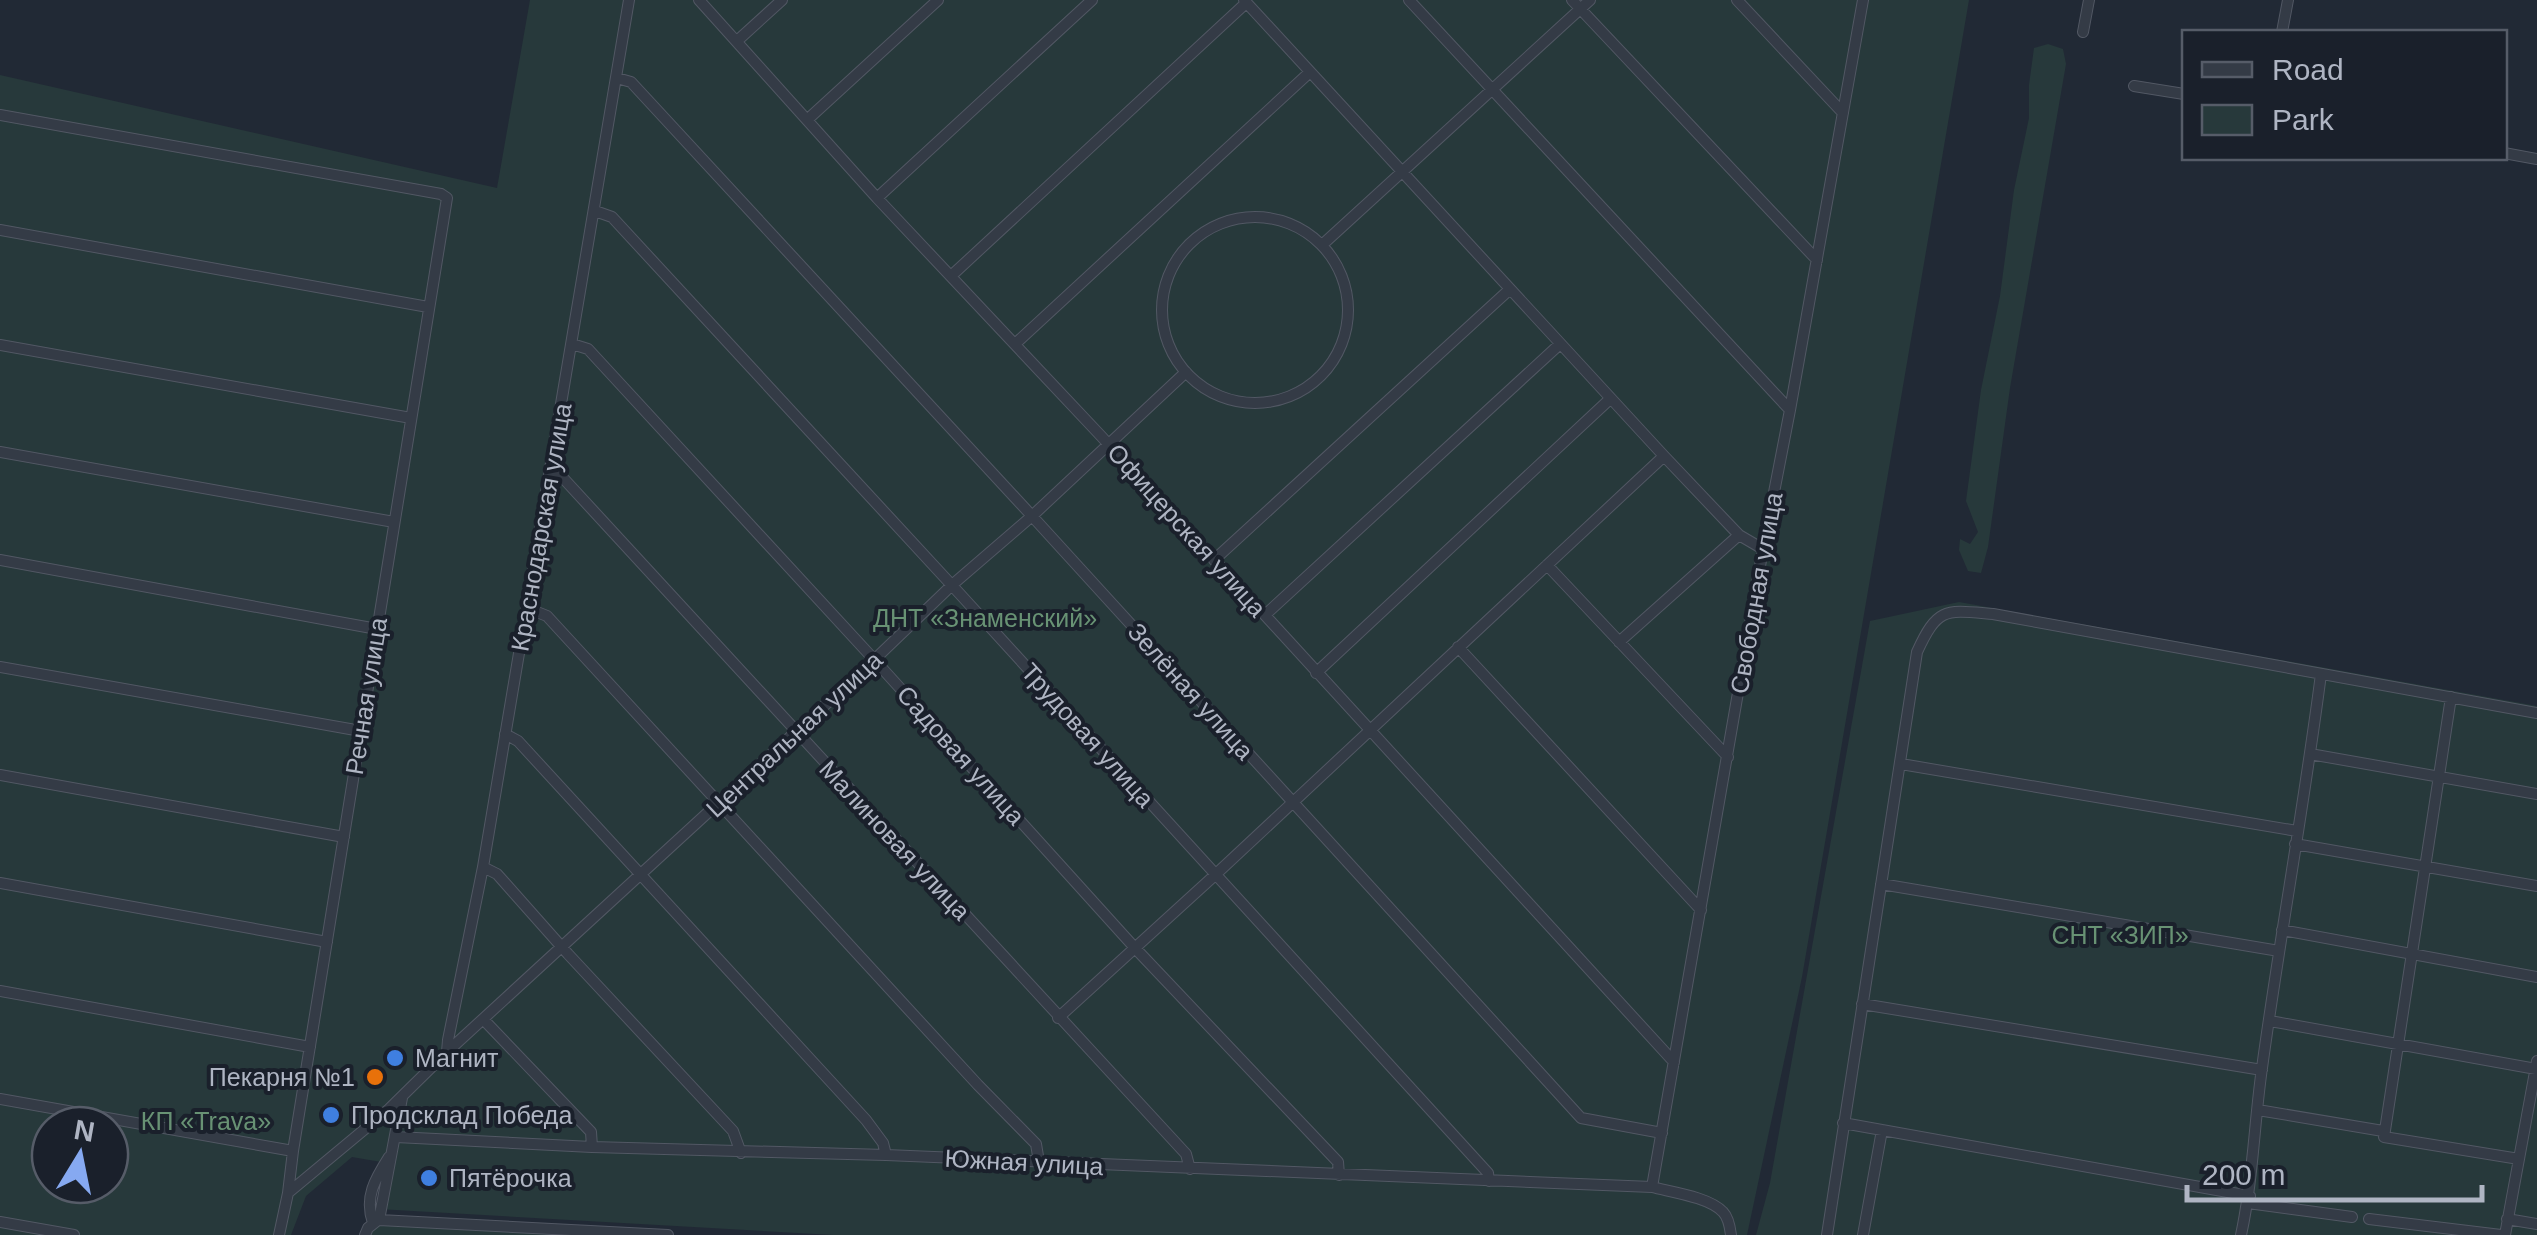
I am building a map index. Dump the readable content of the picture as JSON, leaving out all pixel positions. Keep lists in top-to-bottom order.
{
  "streets": {
    "street": [
      "Краснодарская улица",
      "Офицерская улица",
      "Свободная улица",
      "Зелёная улица",
      "Речная улица",
      "Центральная улица",
      "Трудовая улица",
      "Садовая улица",
      "Малиновая улица",
      "Южная улица"
    ]
  },
  "crossings": [
    ["Краснодарская улица", "Зелёная улица"],
    ["Краснодарская улица", "Центральная улица"],
    ["Краснодарская улица", "Трудовая улица"],
    ["Краснодарская улица", "Садовая улица"],
    ["Краснодарская улица", "Малиновая улица"],
    ["Офицерская улица", "Свободная улица"],
    ["Офицерская улица", "Центральная улица"],
    ["Свободная улица", "Зелёная улица"],
    ["Свободная улица", "Южная улица"],
    ["Зелёная улица", "Центральная улица"],
    ["Речная улица", "Центральная улица"],
    ["Центральная улица", "Трудовая улица"],
    ["Центральная улица", "Садовая улица"],
    ["Центральная улица", "Малиновая улица"],
    ["Трудовая улица", "Южная улица"],
    ["Садовая улица", "Южная улица"],
    ["Малиновая улица", "Южная улица"]
  ],
  "parks": ["ДНТ «Знаменский»", "СНТ «ЗИП»", "КП «Trava»"],
  "places": [
    "Магнит",
    "Пекарня №1",
    "Продсклад Победа",
    "Пятёрочка"
  ],
  "legend": ["Road", "Park"],
  "scale_bar": "200 m",
  "north": "top"
}
